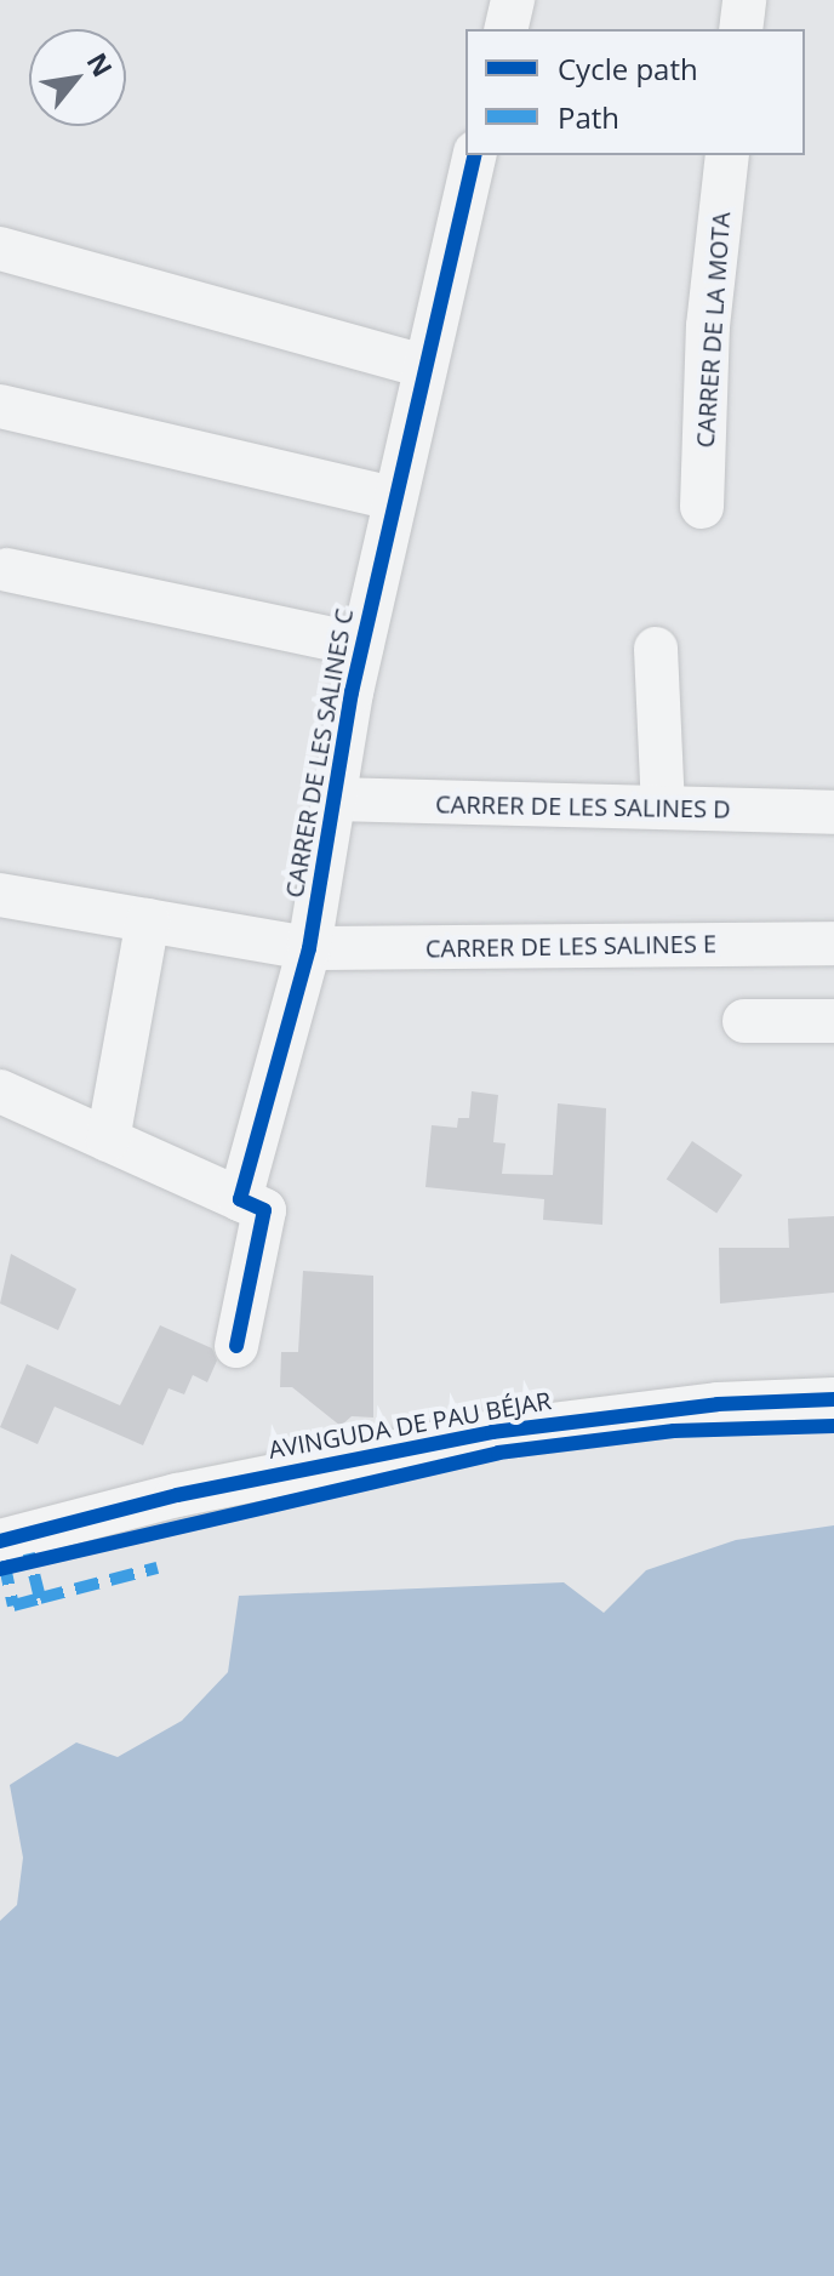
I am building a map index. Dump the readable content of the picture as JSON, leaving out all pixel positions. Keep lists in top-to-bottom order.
{
  "streets": {
    "street": [
      "CARRER DE LA MOTA",
      "CARRER DE LES SALINES C",
      "CARRER DE LES SALINES D",
      "CARRER DE LES SALINES E",
      "AVINGUDA DE PAU BÉJAR"
    ]
  },
  "crossings": [
    ["CARRER DE LES SALINES C", "CARRER DE LES SALINES D"],
    ["CARRER DE LES SALINES C", "CARRER DE LES SALINES E"]
  ],
  "legend": ["Cycle path", "Path"],
  "north": "top right"
}
